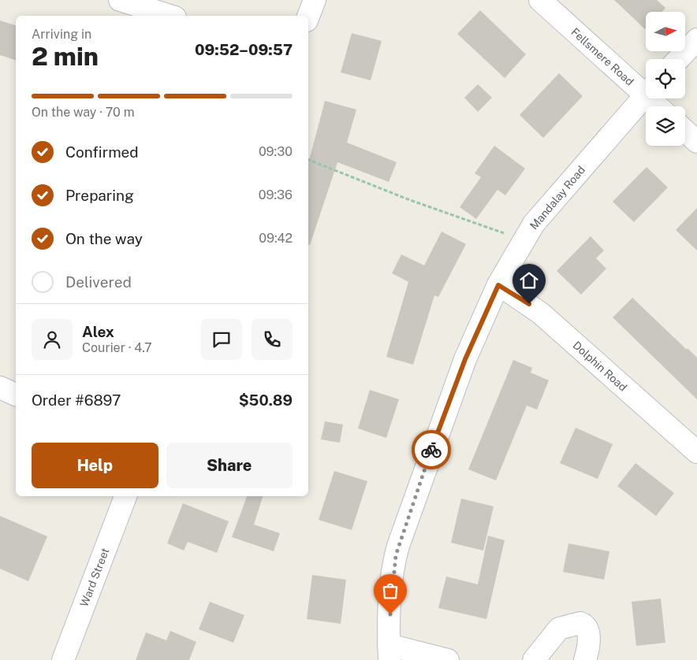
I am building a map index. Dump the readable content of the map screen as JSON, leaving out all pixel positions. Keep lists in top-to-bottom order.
{
  "streets": {
    "street": [
      "Fellsmere Road",
      "Mandalay Road",
      "Dolphin Road",
      "Ward Street"
    ]
  },
  "crossings": [
    ["Mandalay Road", "Dolphin Road"]
  ],
  "north": "right",
  "page": {
    "heading": ["2 min", "Arriving in", "09:52–09:57"],
    "panel": [
      "Alex",
      "Courier · 4.7",
      "Order #6897",
      "$50.89"
    ],
    "bar": "On the way · 70 m",
    "list": [
      ["Confirmed", "09:30"],
      ["Preparing", "09:36"],
      ["On the way", "09:42"],
      "Delivered"
    ],
    "buttons": ["Help", "Share"]
  }
}
